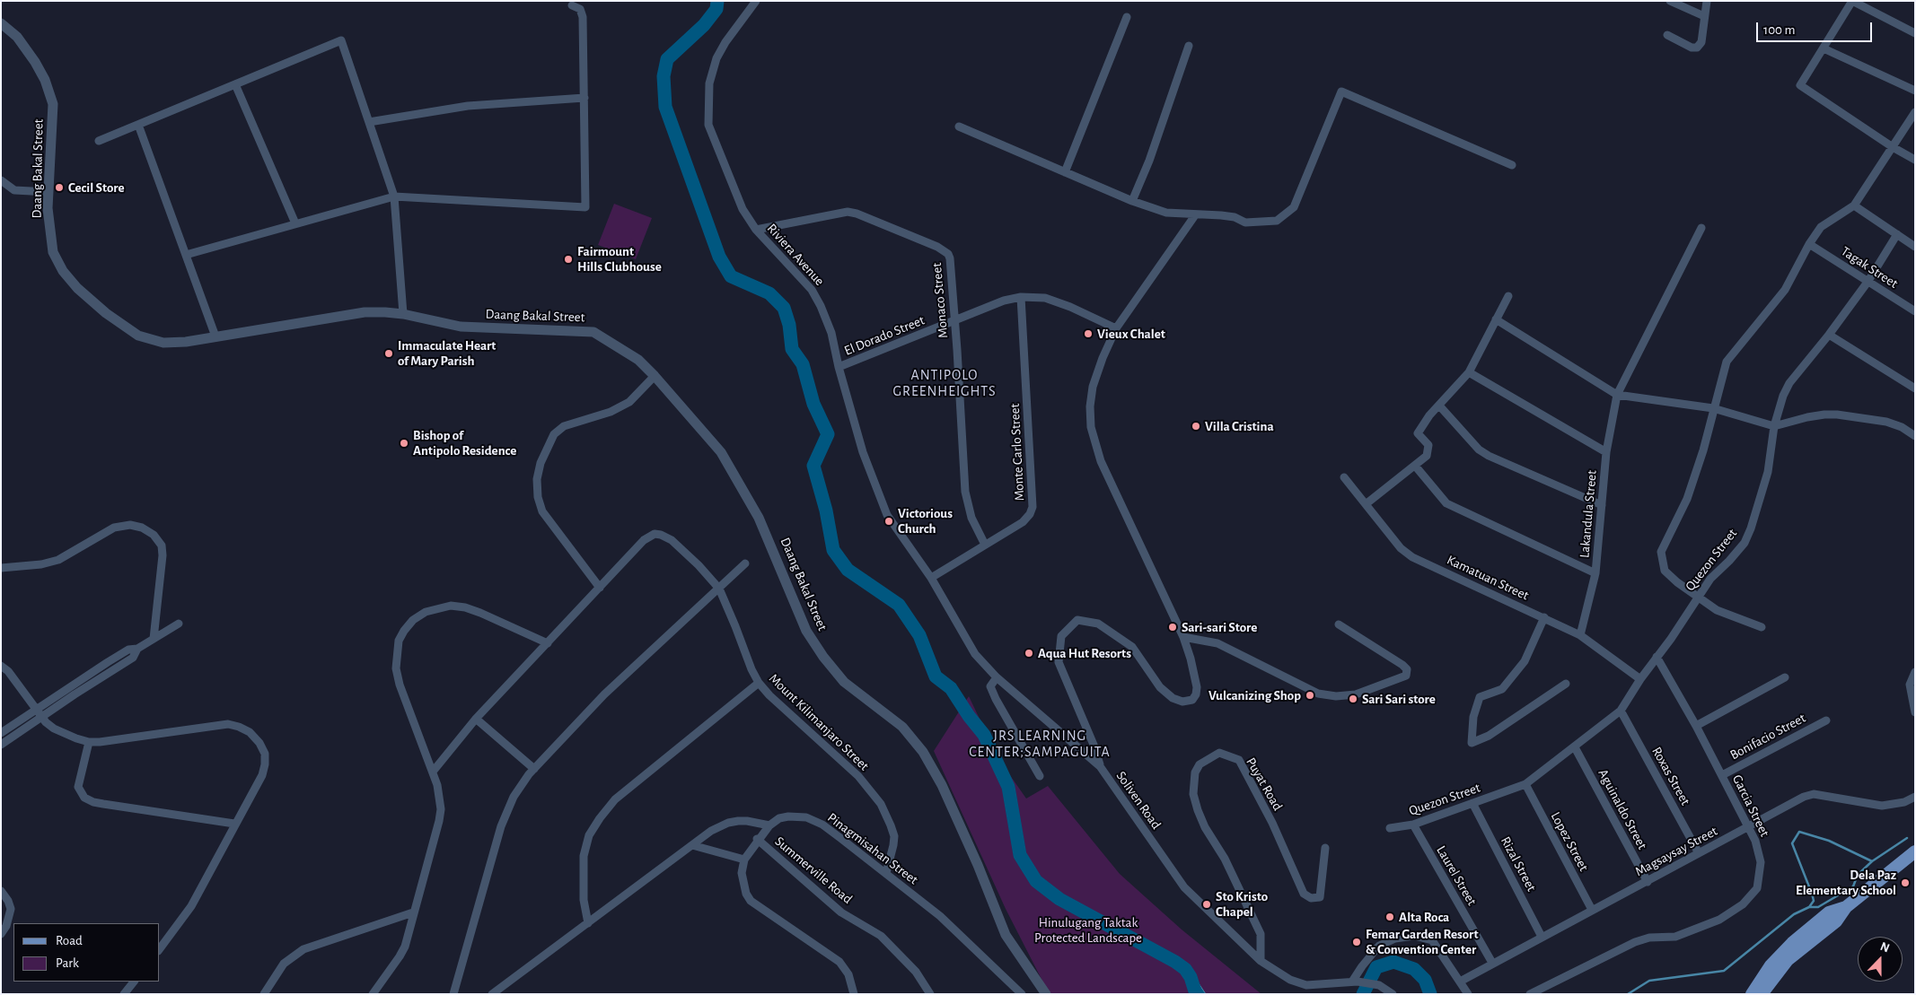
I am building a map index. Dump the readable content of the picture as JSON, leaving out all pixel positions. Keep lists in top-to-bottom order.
{
  "streets": {
    "street": [
      "Daang Bakal Street",
      "Riviera Avenue",
      "Tagak Street",
      "Monaco Street",
      "El Dorado Street",
      "Monte Carlo Street",
      "Lakandula Street",
      "Quezon Street",
      "Kamatuan Street",
      "Mount Kilimanjaro Street",
      "Bonifacio Street",
      "Roxas Street",
      "Puyat Road",
      "Soliven Road",
      "Garcia Street",
      "Aguinaldo Street",
      "Lopez Street",
      "Pinagmisahan Street",
      "Magsaysay Street",
      "Rizal Street",
      "Summerville Road",
      "Laurel Street"
    ]
  },
  "crossings": [
    ["Riviera Avenue", "Monaco Street"],
    ["Riviera Avenue", "El Dorado Street"],
    ["Riviera Avenue", "Monte Carlo Street"],
    ["Riviera Avenue", "Soliven Road"],
    ["Tagak Street", "Quezon Street"],
    ["Monaco Street", "El Dorado Street"],
    ["Monaco Street", "Monte Carlo Street"],
    ["El Dorado Street", "Monte Carlo Street"],
    ["Monte Carlo Street", "Soliven Road"],
    ["Lakandula Street", "Kamatuan Street"],
    ["Quezon Street", "Kamatuan Street"],
    ["Quezon Street", "Roxas Street"],
    ["Quezon Street", "Garcia Street"],
    ["Quezon Street", "Aguinaldo Street"],
    ["Quezon Street", "Lopez Street"],
    ["Quezon Street", "Rizal Street"],
    ["Quezon Street", "Laurel Street"],
    ["Mount Kilimanjaro Street", "Pinagmisahan Street"],
    ["Bonifacio Street", "Garcia Street"],
    ["Roxas Street", "Magsaysay Street"],
    ["Puyat Road", "Soliven Road"],
    ["Garcia Street", "Magsaysay Street"],
    ["Aguinaldo Street", "Magsaysay Street"],
    ["Lopez Street", "Magsaysay Street"],
    ["Pinagmisahan Street", "Summerville Road"],
    ["Magsaysay Street", "Rizal Street"],
    ["Magsaysay Street", "Laurel Street"]
  ],
  "districts": ["ANTIPOLO GREENHEIGHTS", "JRS LEARNING CENTER;SAMPAGUITA"],
  "parks": ["Hinulugang Taktak Protected Landscape"],
  "places": [
    "Cecil Store",
    "Fairmount Hills Clubhouse",
    "Vieux Chalet",
    "Immaculate Heart of Mary Parish",
    "Villa Cristina",
    "Bishop of Antipolo Residence",
    "Victorious Church",
    "Sari-sari Store",
    "Aqua Hut Resorts",
    "Vulcanizing Shop",
    "Sari Sari store",
    "Dela Paz Elementary School",
    "Sto Kristo Chapel",
    "Alta Roca",
    "Femar Garden Resort & Convention Center"
  ],
  "legend": ["Road", "Park"],
  "scale_bar": "100 m",
  "north": "top"
}
